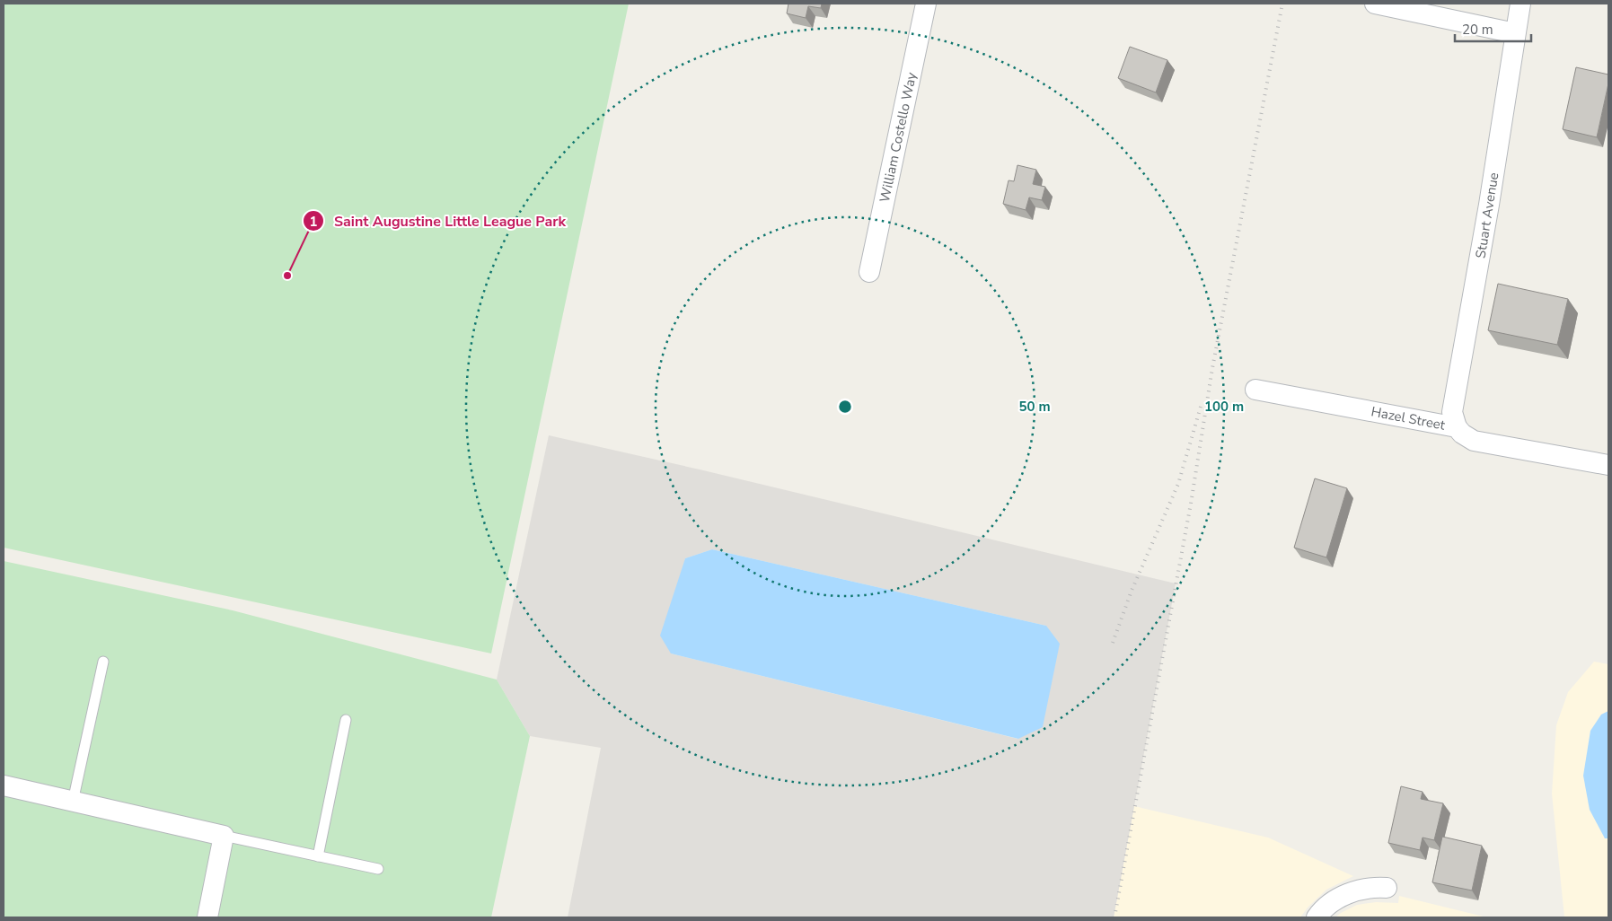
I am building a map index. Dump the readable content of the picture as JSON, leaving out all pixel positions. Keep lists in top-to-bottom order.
{
  "streets": {
    "street": ["William Costello Way", "Stuart Avenue", "Hazel Street"]
  },
  "crossings": [
    ["Stuart Avenue", "Hazel Street"]
  ],
  "places": ["Saint Augustine Little League Park"],
  "scale_bar": "20 m",
  "rings": ["50 m", "100 m"]
}
